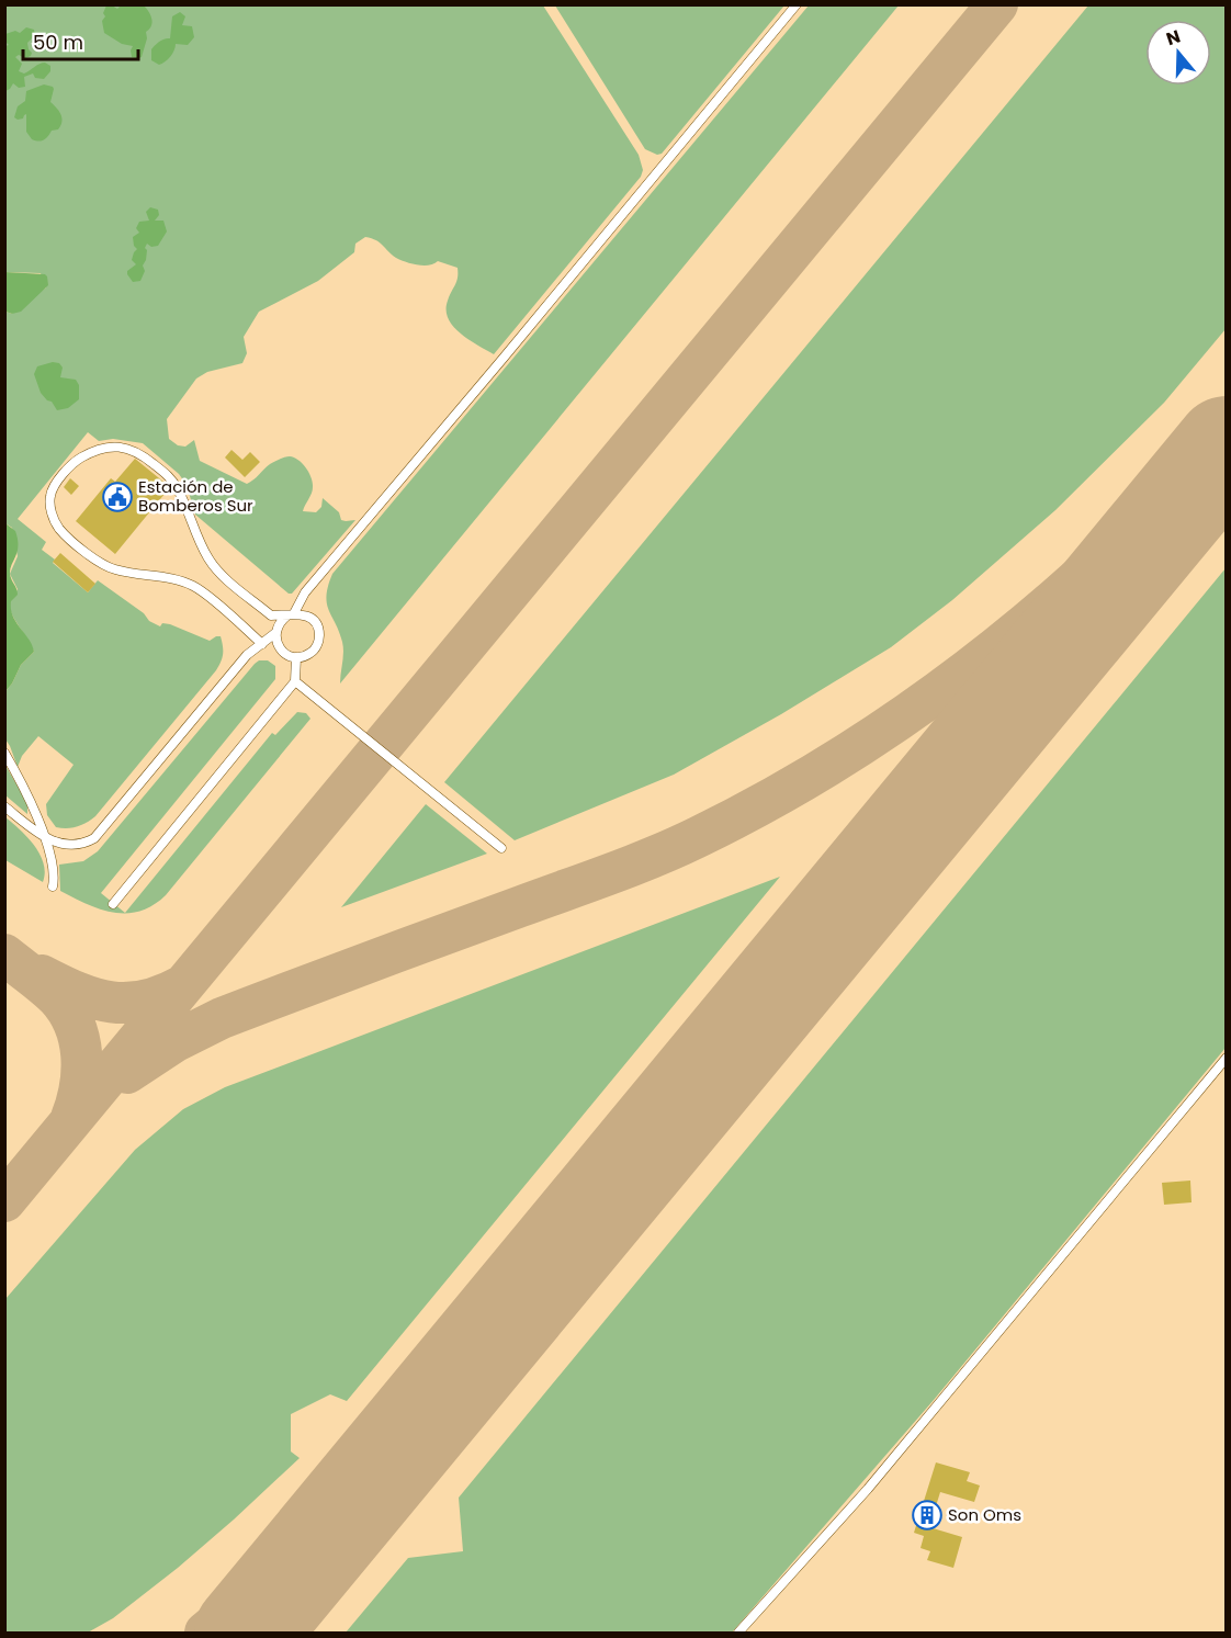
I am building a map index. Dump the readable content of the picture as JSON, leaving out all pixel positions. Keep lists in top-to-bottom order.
{
  "places": {
    "public building": ["Estación de Bomberos Sur"],
    "building": ["Son Oms"]
  },
  "scale_bar": "50 m",
  "north": "top"
}
